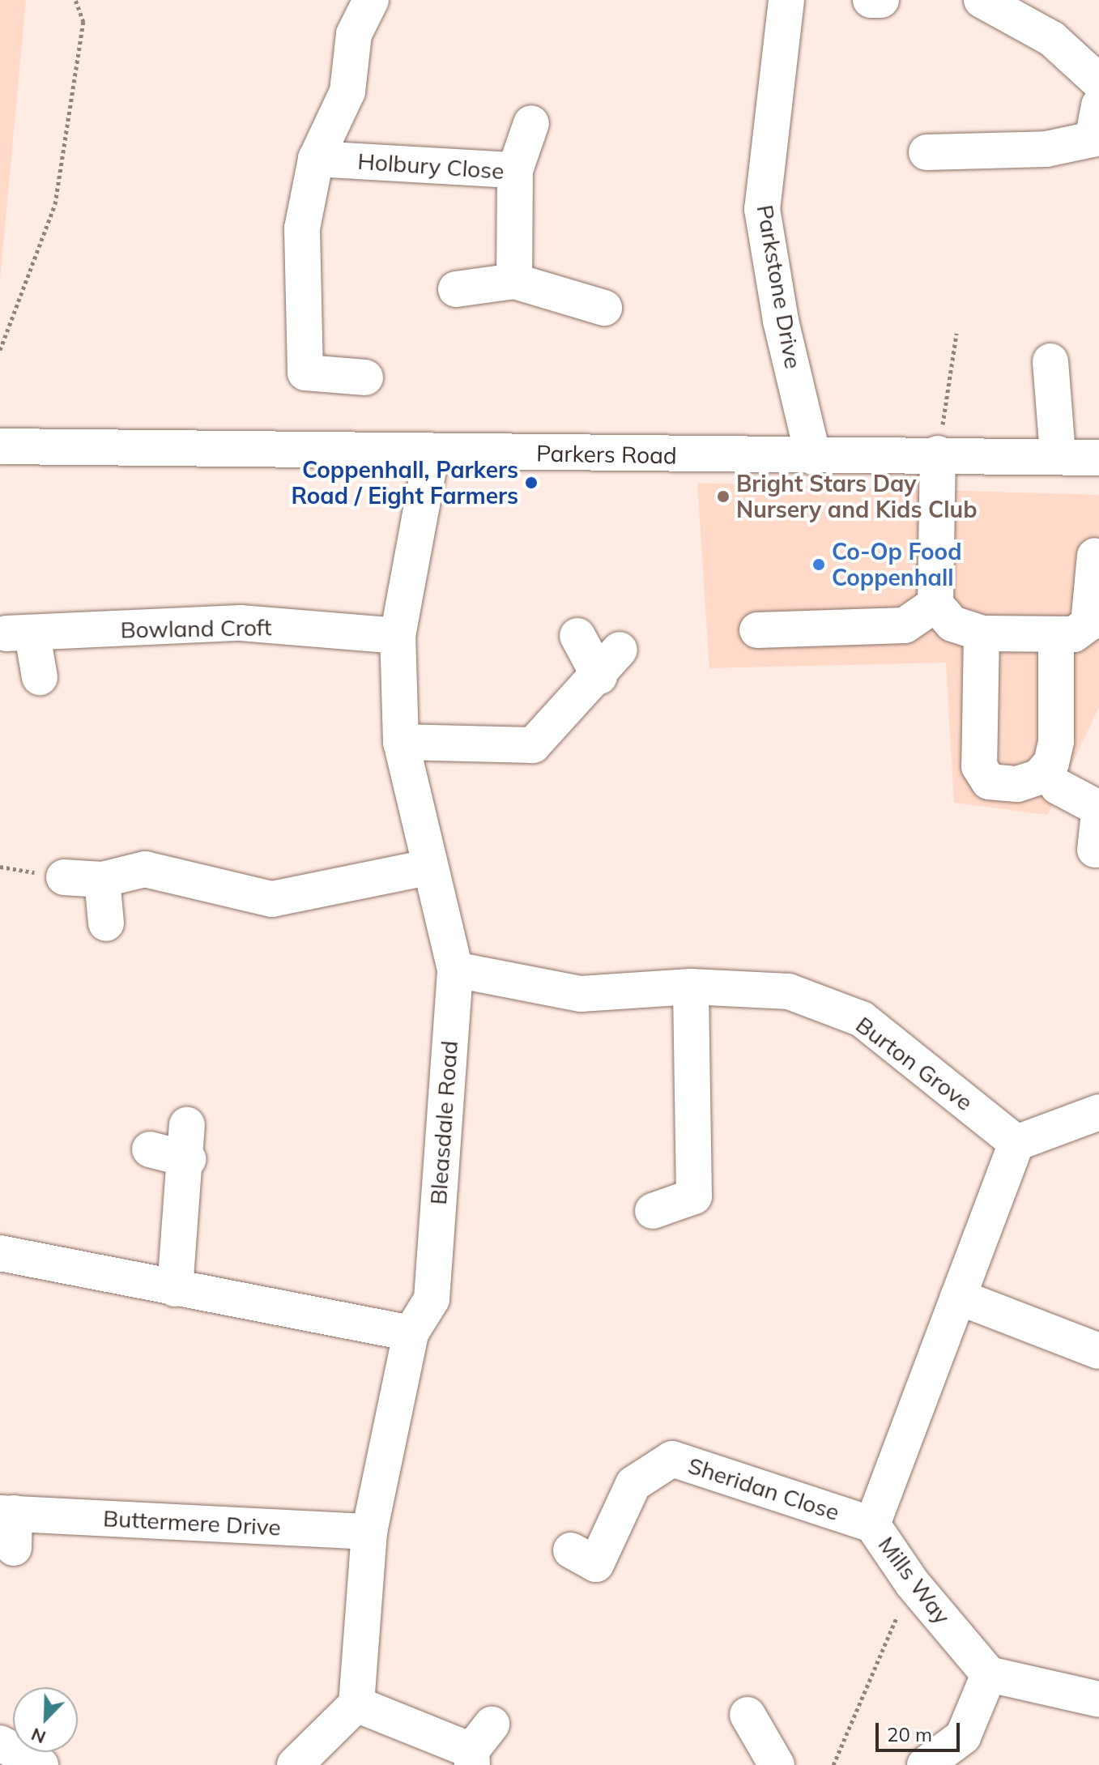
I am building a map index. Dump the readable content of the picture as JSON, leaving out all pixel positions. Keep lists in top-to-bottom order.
{
  "streets": {
    "street": [
      "Holbury Close",
      "Parkstone Drive",
      "Parkers Road",
      "Bowland Croft",
      "Burton Grove",
      "Bleasdale Road",
      "Sheridan Close",
      "Buttermere Drive",
      "Mills Way"
    ]
  },
  "crossings": [
    ["Parkstone Drive", "Parkers Road"],
    ["Parkers Road", "Bleasdale Road"],
    ["Bowland Croft", "Bleasdale Road"],
    ["Burton Grove", "Bleasdale Road"],
    ["Burton Grove", "Mills Way"],
    ["Bleasdale Road", "Buttermere Drive"],
    ["Sheridan Close", "Mills Way"]
  ],
  "places": ["Coppenhall, Parkers Road / Eight Farmers", "Bright Stars Day Nursery and Kids Club", "Co-Op Food Coppenhall"],
  "scale_bar": "20 m",
  "north": "bottom left"
}
